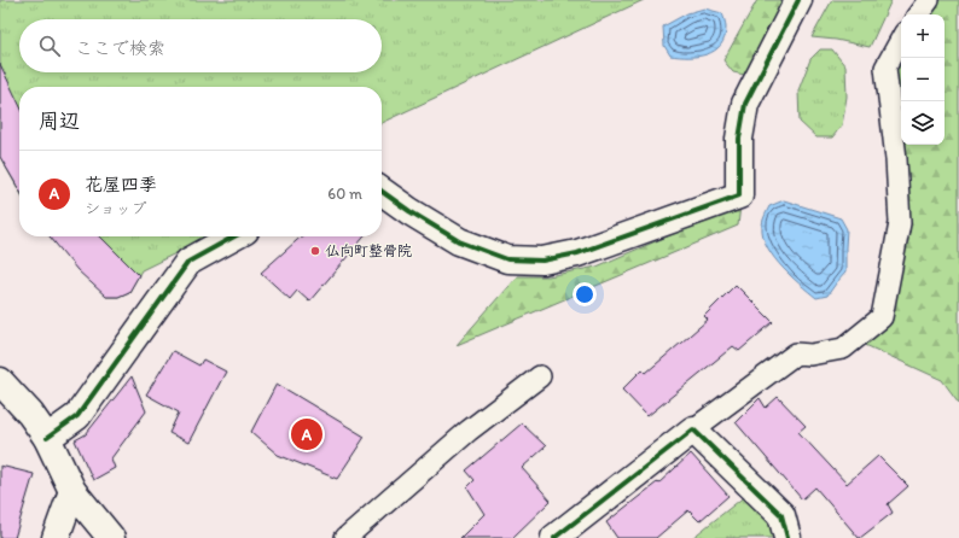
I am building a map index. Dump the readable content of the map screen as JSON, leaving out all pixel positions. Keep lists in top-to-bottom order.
{
  "places": ["仏向町整骨院"],
  "page": {
    "map_buttons": ["+", "−"],
    "search": "ここで検索",
    "heading": "周辺",
    "list": [
      {
        "mark": "A",
        "name": "花屋四季",
        "note": "ショップ",
        "value": "60 m"
      }
    ],
    "pins": "A"
  }
}
